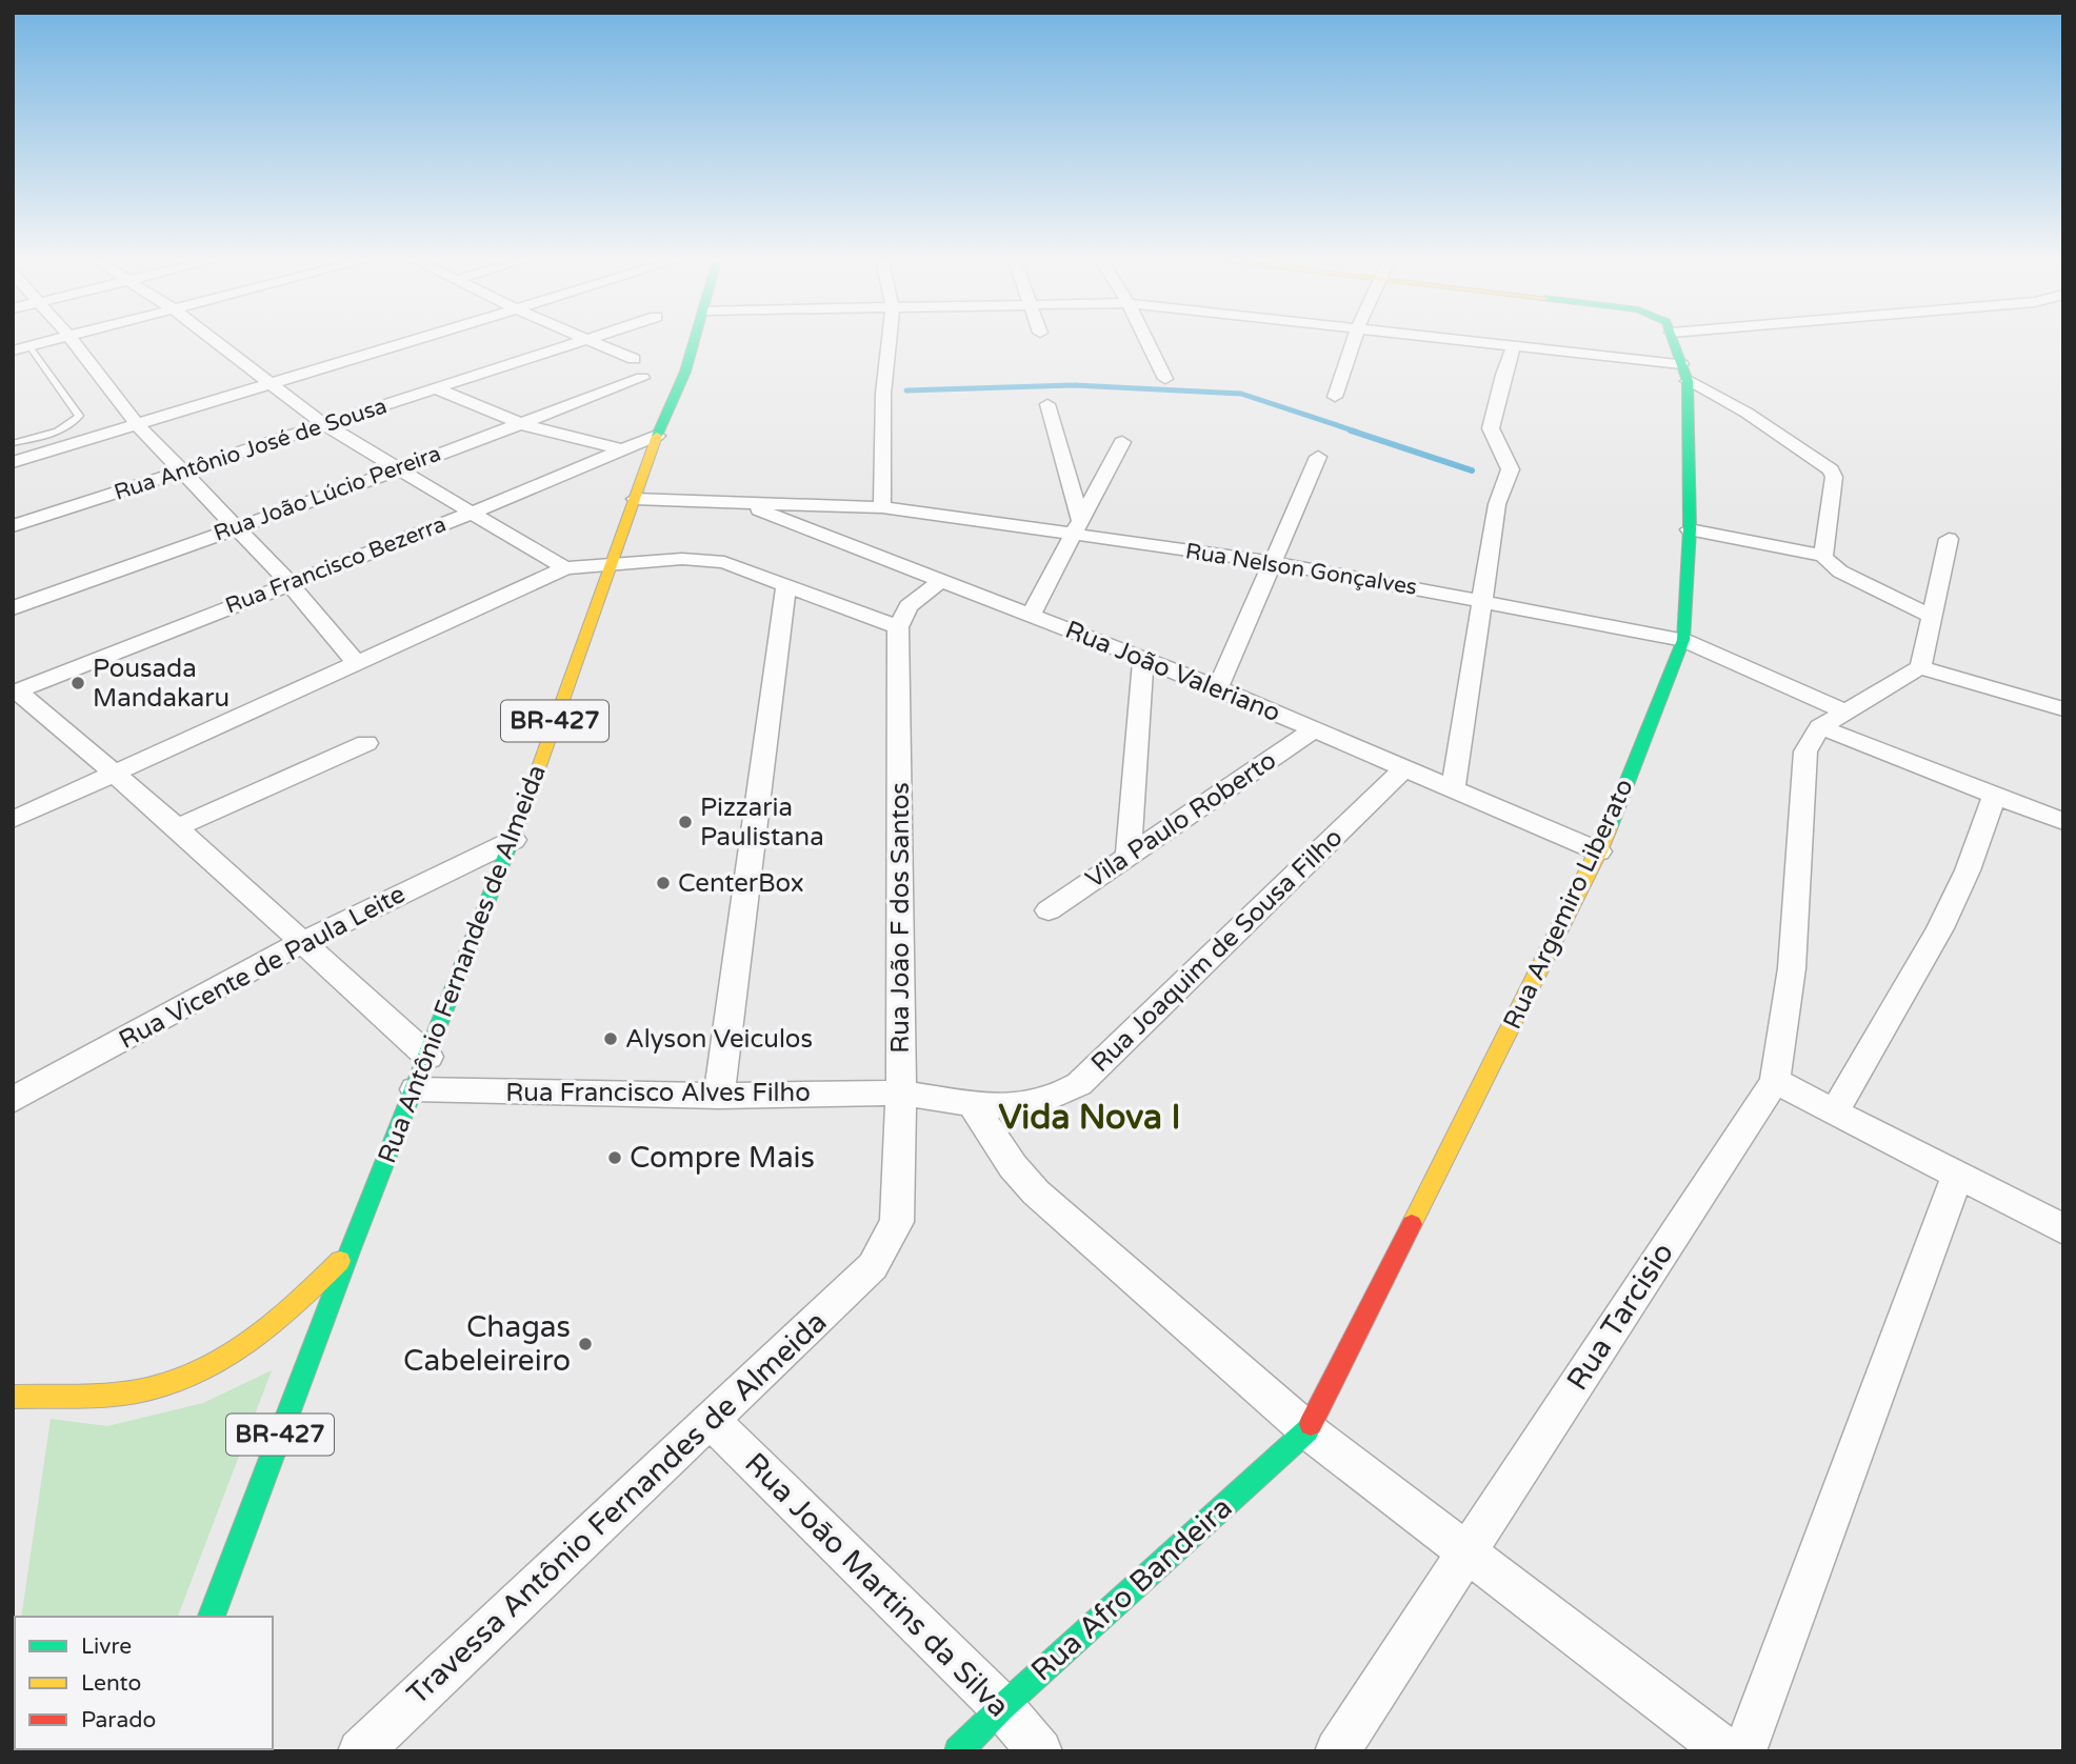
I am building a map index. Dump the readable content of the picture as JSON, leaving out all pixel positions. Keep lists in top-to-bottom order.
{
  "streets": {
    "main road": [
      "BR-427",
      "Rua Argemiro Liberato",
      "Rua Antônio Fernandes de Almeida",
      "Rua Afro Bandeira"
    ],
    "street": [
      "Rua Antônio José de Sousa",
      "Rua João Lúcio Pereira",
      "Rua Francisco Bezerra",
      "Rua Nelson Gonçalves",
      "Rua João Valeriano",
      "Vila Paulo Roberto",
      "Rua João F dos Santos",
      "Rua Joaquim de Sousa Filho",
      "Rua Vicente de Paula Leite",
      "Rua Francisco Alves Filho",
      "Rua Tarcisio",
      "Travessa Antônio Fernandes de Almeida",
      "Rua Joāo Martins da Silva"
    ]
  },
  "crossings": [
    ["Rua Francisco Bezerra", "Rua Antônio Fernandes de Almeida"],
    ["Rua Nelson Gonçalves", "Rua João Valeriano"],
    ["Rua Nelson Gonçalves", "Rua Argemiro Liberato"],
    ["Rua Nelson Gonçalves", "Rua Antônio Fernandes de Almeida"],
    ["Rua João Valeriano", "Vila Paulo Roberto"],
    ["Rua João Valeriano", "Rua Argemiro Liberato"],
    ["Rua João Valeriano", "Rua Joaquim de Sousa Filho"],
    ["Rua Argemiro Liberato", "Rua Afro Bandeira"],
    ["Rua João F dos Santos", "Rua Joaquim de Sousa Filho"],
    ["Rua João F dos Santos", "Rua Francisco Alves Filho"],
    ["Rua João F dos Santos", "Travessa Antônio Fernandes de Almeida"],
    ["Rua Joaquim de Sousa Filho", "Rua Francisco Alves Filho"],
    ["Rua Antônio Fernandes de Almeida", "Rua Vicente de Paula Leite"],
    ["Rua Antônio Fernandes de Almeida", "Rua Francisco Alves Filho"],
    ["Travessa Antônio Fernandes de Almeida", "Rua Joāo Martins da Silva"],
    ["Rua Joāo Martins da Silva", "Rua Afro Bandeira"]
  ],
  "districts": ["Vida Nova I"],
  "places": [
    "Pousada Mandakaru",
    "Pizzaria Paulistana",
    "CenterBox",
    "Alyson Veiculos",
    "Compre Mais",
    "Chagas Cabeleireiro"
  ],
  "legend": ["Livre", "Lento", "Parado"]
}
